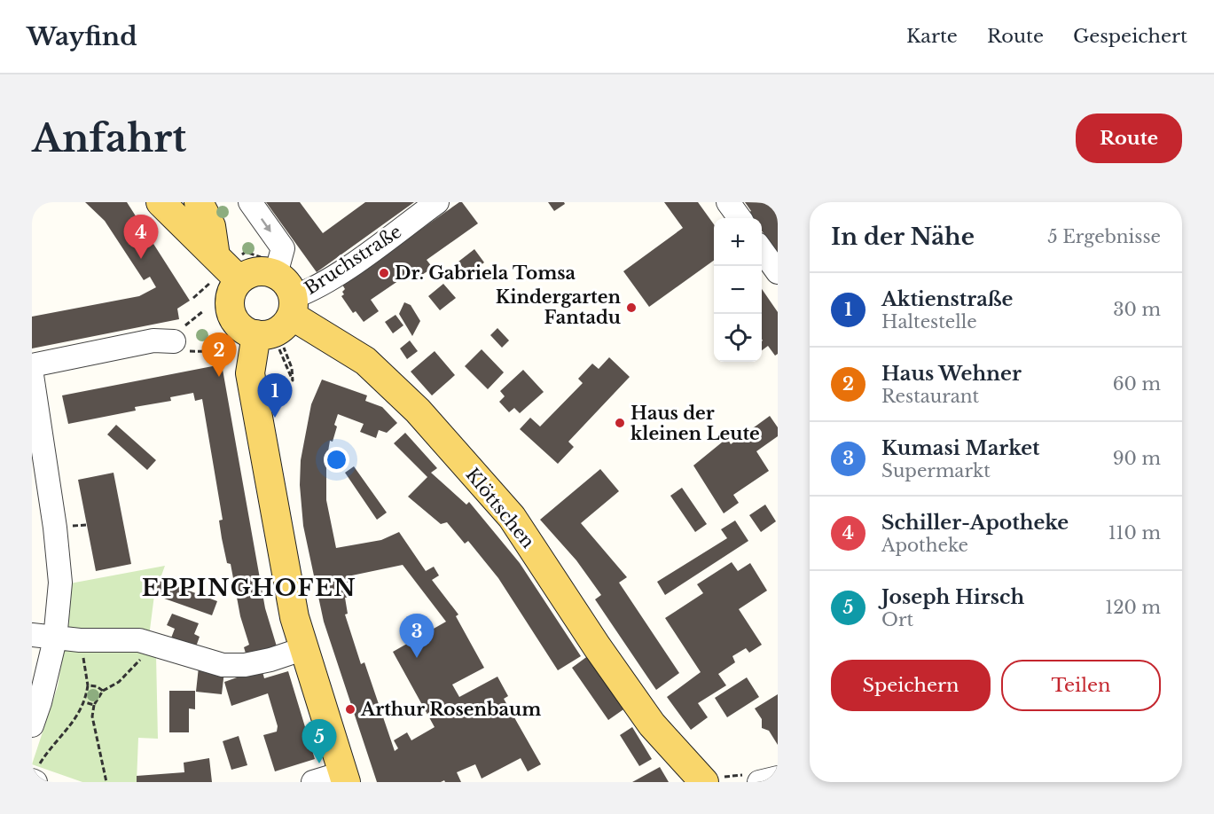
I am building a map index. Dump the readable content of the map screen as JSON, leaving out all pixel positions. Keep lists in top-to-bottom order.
{
  "streets": {
    "main road": ["Klöttschen"],
    "street": ["Bruchstraße"]
  },
  "crossings": [
    ["Bruchstraße", "Klöttschen"]
  ],
  "districts": ["EPPINGHOFEN"],
  "places": [
    "Dr. Gabriela Tomsa",
    "Kindergarten Fantadu",
    "Haus der kleinen Leute",
    "Arthur Rosenbaum"
  ],
  "page": {
    "header": "Wayfind",
    "nav": ["Karte", "Route", "Gespeichert"],
    "buttons": [
      "Route",
      ["Speichern", "Teilen"]
    ],
    "title": "Anfahrt",
    "heading": ["In der Nähe", "5 Ergebnisse"],
    "pins": [
      "4",
      "2",
      "1",
      "3",
      "5"
    ],
    "map_buttons": ["+", "−"],
    "list": [
      {
        "mark": "1",
        "name": "Aktienstraße",
        "note": "Haltestelle",
        "value": "30 m"
      },
      {
        "mark": "2",
        "name": "Haus Wehner",
        "note": "Restaurant",
        "value": "60 m"
      },
      {
        "mark": "3",
        "name": "Kumasi Market",
        "note": "Supermarkt",
        "value": "90 m"
      },
      {
        "mark": "4",
        "name": "Schiller-Apotheke",
        "note": "Apotheke",
        "value": "110 m"
      },
      {
        "mark": "5",
        "name": "Joseph Hirsch",
        "note": "Ort",
        "value": "120 m"
      }
    ]
  }
}
